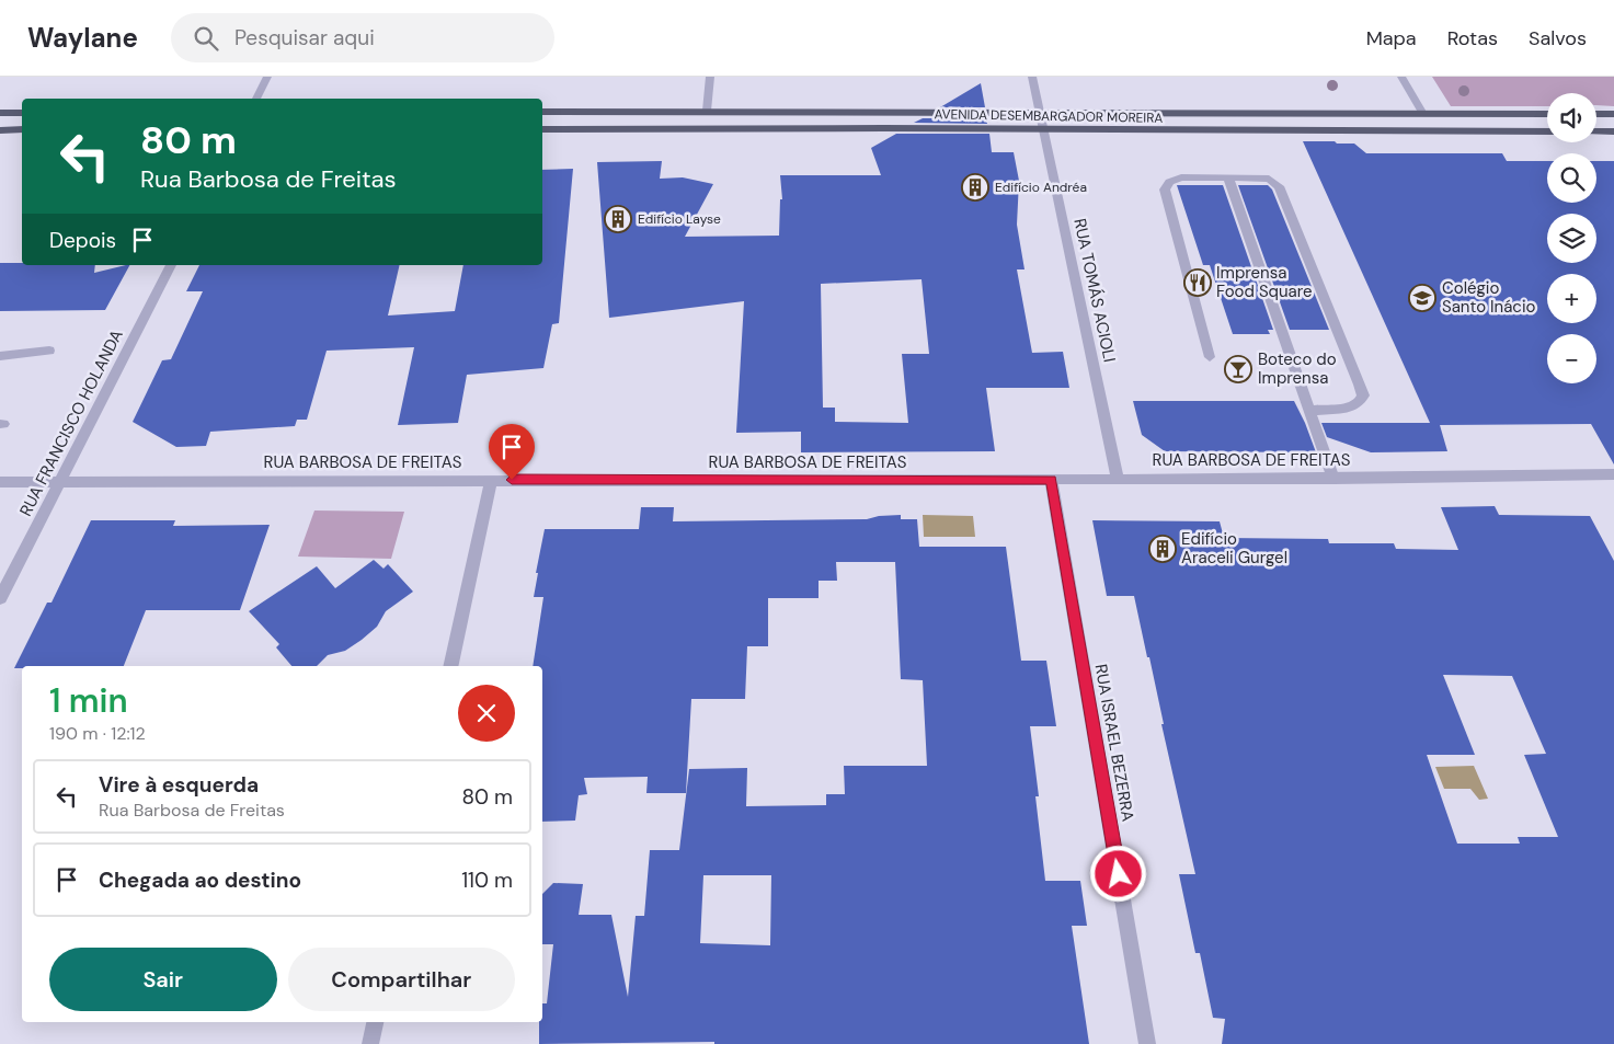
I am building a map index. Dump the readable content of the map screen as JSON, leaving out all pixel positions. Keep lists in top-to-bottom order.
{
  "streets": {
    "main road": ["AVENIDA DESEMBARGADOR MOREIRA"],
    "street": [
      "RUA TOMÁS ACIOLI",
      "RUA FRANCISCO HOLANDA",
      "RUA BARBOSA DE FREITAS",
      "RUA ISRAEL BEZERRA"
    ]
  },
  "crossings": [
    ["AVENIDA DESEMBARGADOR MOREIRA", "RUA TOMÁS ACIOLI"],
    ["RUA TOMÁS ACIOLI", "RUA BARBOSA DE FREITAS"],
    ["RUA FRANCISCO HOLANDA", "RUA BARBOSA DE FREITAS"],
    ["RUA BARBOSA DE FREITAS", "RUA ISRAEL BEZERRA"]
  ],
  "places": {
    "building": ["Edifício Andréa", "Edifício Layse", "Edifício Araceli Gurgel"],
    "restaurant": ["Imprensa Food Square"],
    "school or university": ["Colégio Santo Inácio"],
    "bar": ["Boteco do Imprensa"]
  },
  "page": {
    "header": "Waylane",
    "search": "Pesquisar aqui",
    "nav": ["Mapa", "Rotas", "Salvos"],
    "map_buttons": ["+", "−"],
    "turn": ["80 m", "Rua Barbosa de Freitas"],
    "then": "Depois",
    "heading": ["1 min", "190 m · 12:12"],
    "list": [
      {
        "name": "Vire à esquerda",
        "note": "Rua Barbosa de Freitas",
        "value": "80 m"
      },
      {
        "name": "Chegada ao destino",
        "value": "110 m"
      }
    ],
    "buttons": ["Sair", "Compartilhar"]
  }
}
